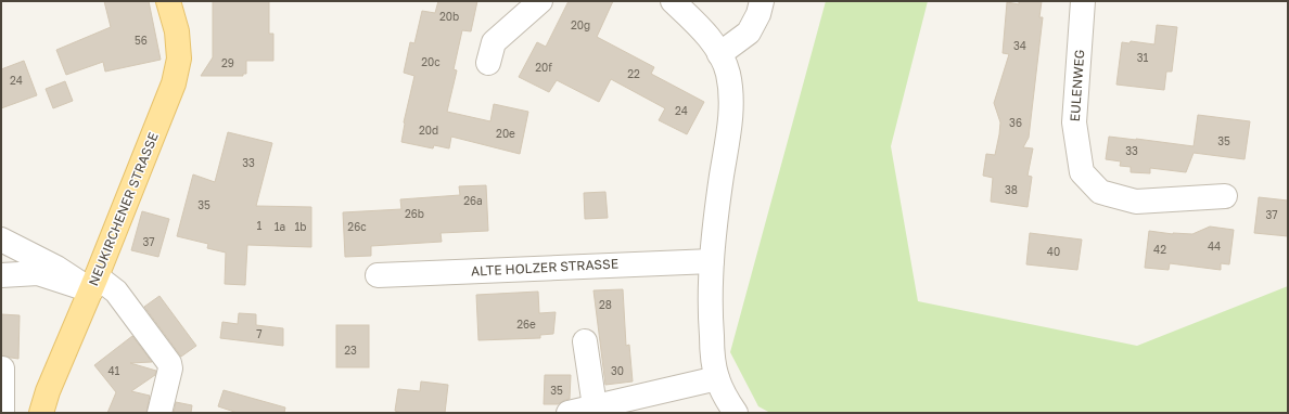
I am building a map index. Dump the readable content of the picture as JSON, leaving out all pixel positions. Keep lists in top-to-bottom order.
{
  "streets": {
    "main road": ["NEUKIRCHENER STRASSE"],
    "street": ["EULENWEG", "ALTE HOLZER STRASSE"]
  },
  "house_numbers": [
    "20b",
    "20g",
    "56",
    "34",
    "31",
    "20c",
    "29",
    "20f",
    "22",
    "24",
    "24",
    "36",
    "20d",
    "20e",
    "35",
    "33",
    "33",
    "38",
    "26a",
    "35",
    "26b",
    "37",
    "1",
    "1a",
    "1b",
    "26c",
    "37",
    "44",
    "42",
    "40",
    "28",
    "26e",
    "7",
    "23",
    "41",
    "30",
    "35"
  ]
}
